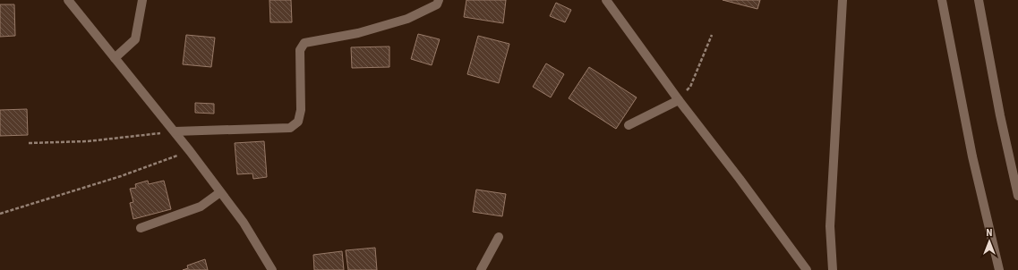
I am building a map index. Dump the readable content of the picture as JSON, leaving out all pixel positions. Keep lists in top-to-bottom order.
{
  "north": "top"
}
